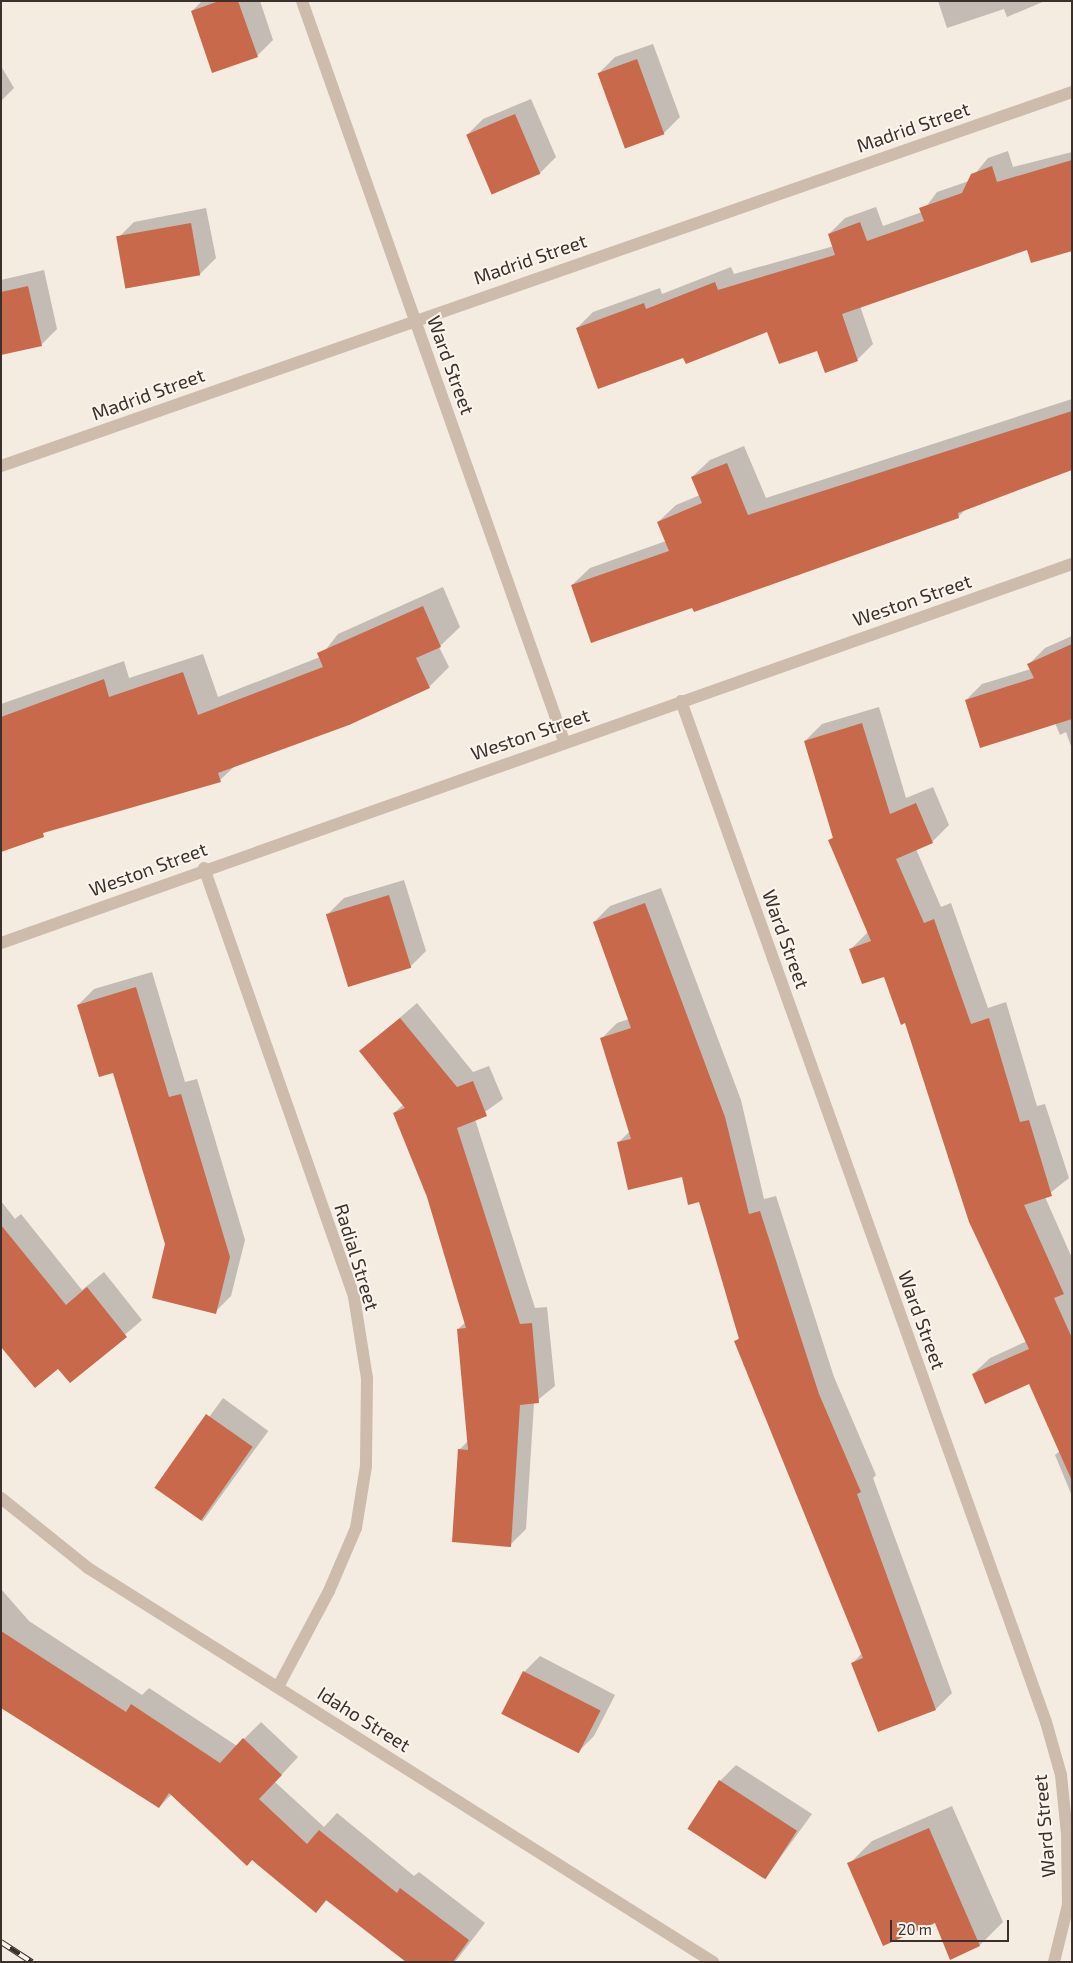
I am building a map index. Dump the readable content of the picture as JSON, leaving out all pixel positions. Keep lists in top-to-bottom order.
{
  "streets": {
    "street": [
      "Madrid Street",
      "Ward Street",
      "Weston Street",
      "Radial Street",
      "Idaho Street"
    ]
  },
  "crossings": [
    ["Madrid Street", "Ward Street"],
    ["Ward Street", "Weston Street"],
    ["Weston Street", "Radial Street"],
    ["Radial Street", "Idaho Street"]
  ],
  "scale_bar": "20 m"
}
